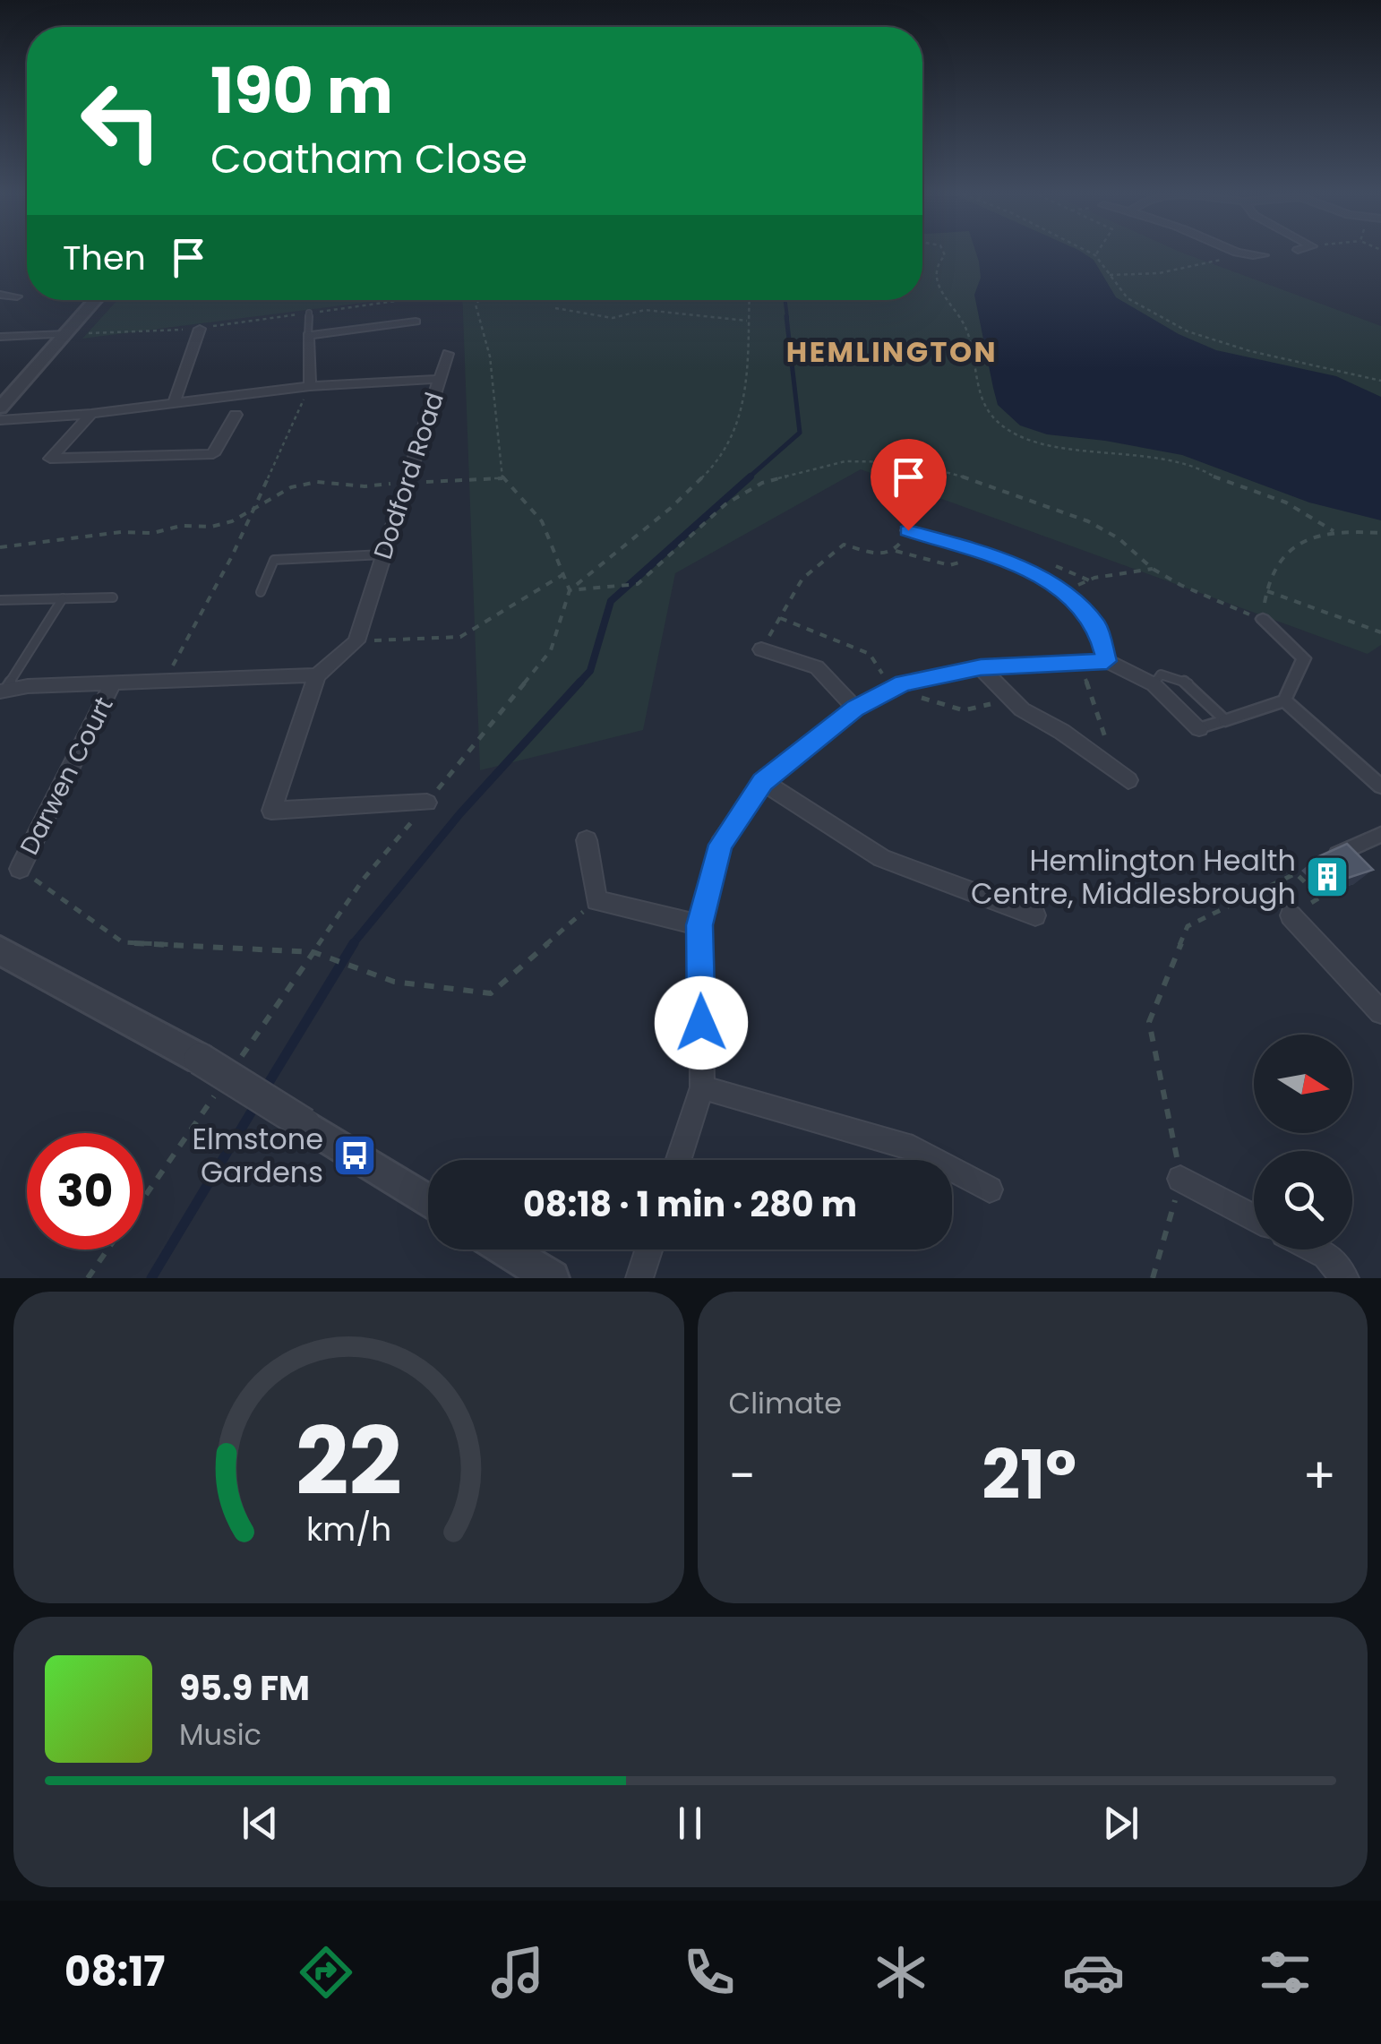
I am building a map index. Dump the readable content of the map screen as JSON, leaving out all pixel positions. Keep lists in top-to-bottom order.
{
  "streets": {
    "street": ["Dodford Road", "Darwen Court"]
  },
  "districts": ["HEMLINGTON"],
  "places": {
    "building": ["Hemlington Health Centre, Middlesbrough"],
    "bus stop": ["Elmstone Gardens"]
  },
  "north": "right",
  "page": {
    "turn": ["190 m", "Coatham Close"],
    "then": "Then",
    "limit": "30",
    "trip": "08:18 · 1 min · 280 m",
    "tile": "Climate",
    "heat": ["−", "21°", "+"],
    "song": ["95.9 FM", "Music"],
    "tabs": "08:17",
    "gauge": ["22", "km/h"]
  }
}
